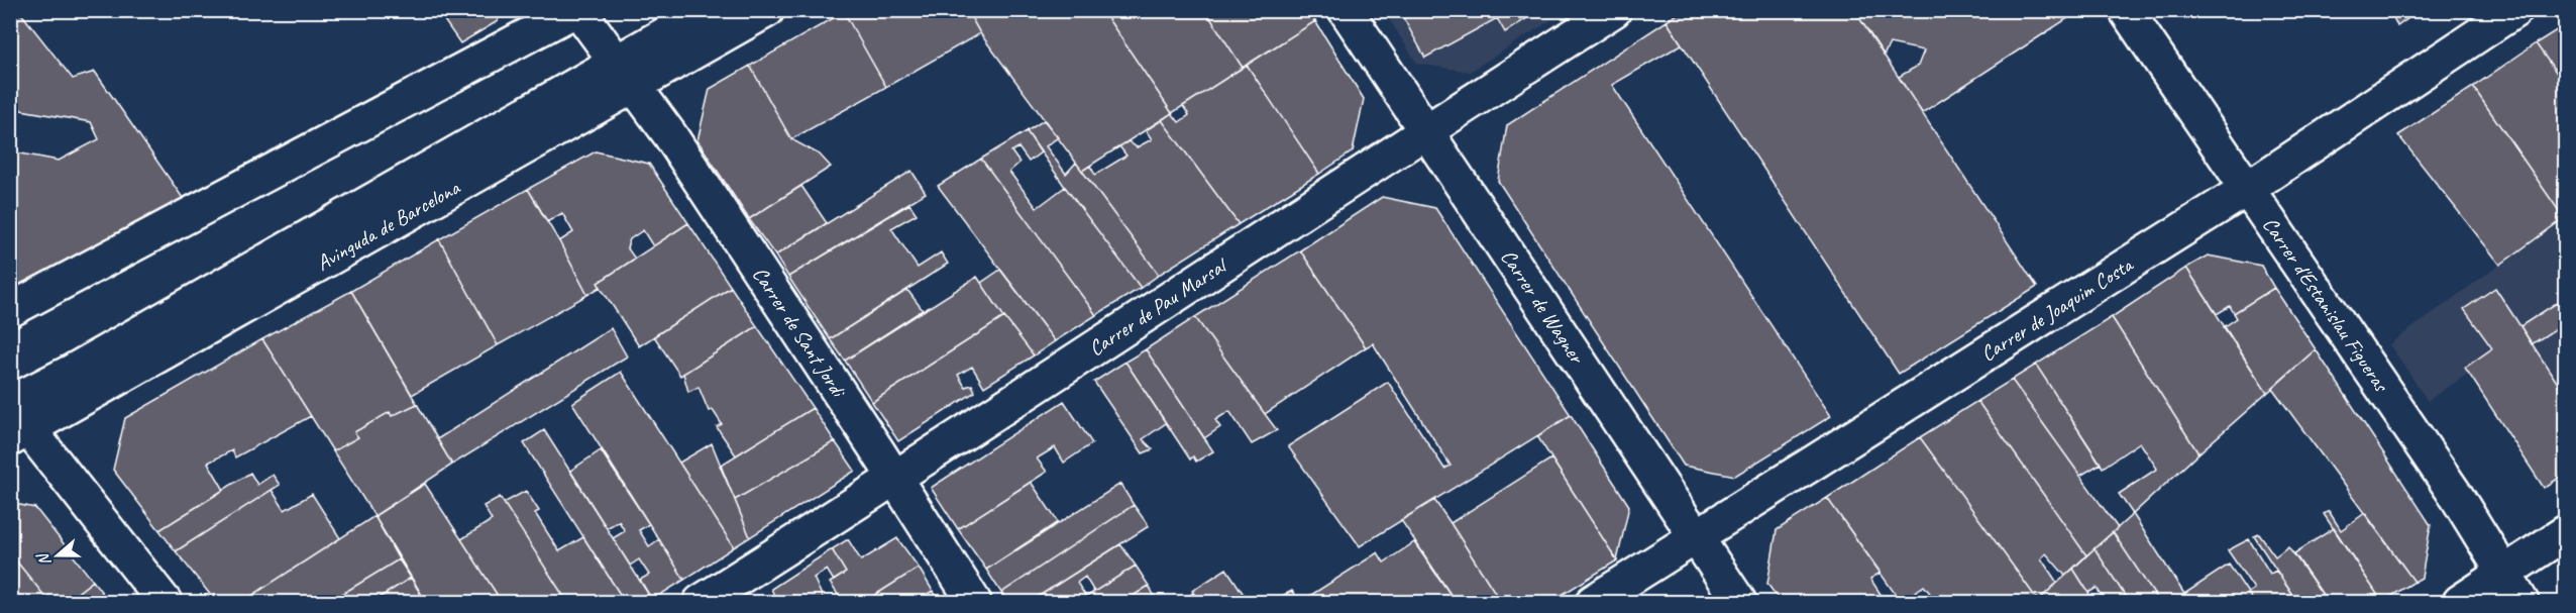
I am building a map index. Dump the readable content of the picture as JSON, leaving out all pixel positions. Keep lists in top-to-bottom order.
{
  "streets": {
    "street": [
      "Avinguda de Barcelona",
      "Carrer d'Estanislau Figueras",
      "Carrer de Wagner",
      "Carrer de Pau Marsal",
      "Carrer de Joaquim Costa",
      "Carrer de Sant Jordi"
    ]
  },
  "crossings": [
    ["Avinguda de Barcelona", "Carrer de Sant Jordi"],
    ["Carrer d'Estanislau Figueras", "Carrer de Joaquim Costa"],
    ["Carrer de Wagner", "Carrer de Pau Marsal"],
    ["Carrer de Wagner", "Carrer de Joaquim Costa"],
    ["Carrer de Pau Marsal", "Carrer de Sant Jordi"]
  ],
  "north": "left"
}
